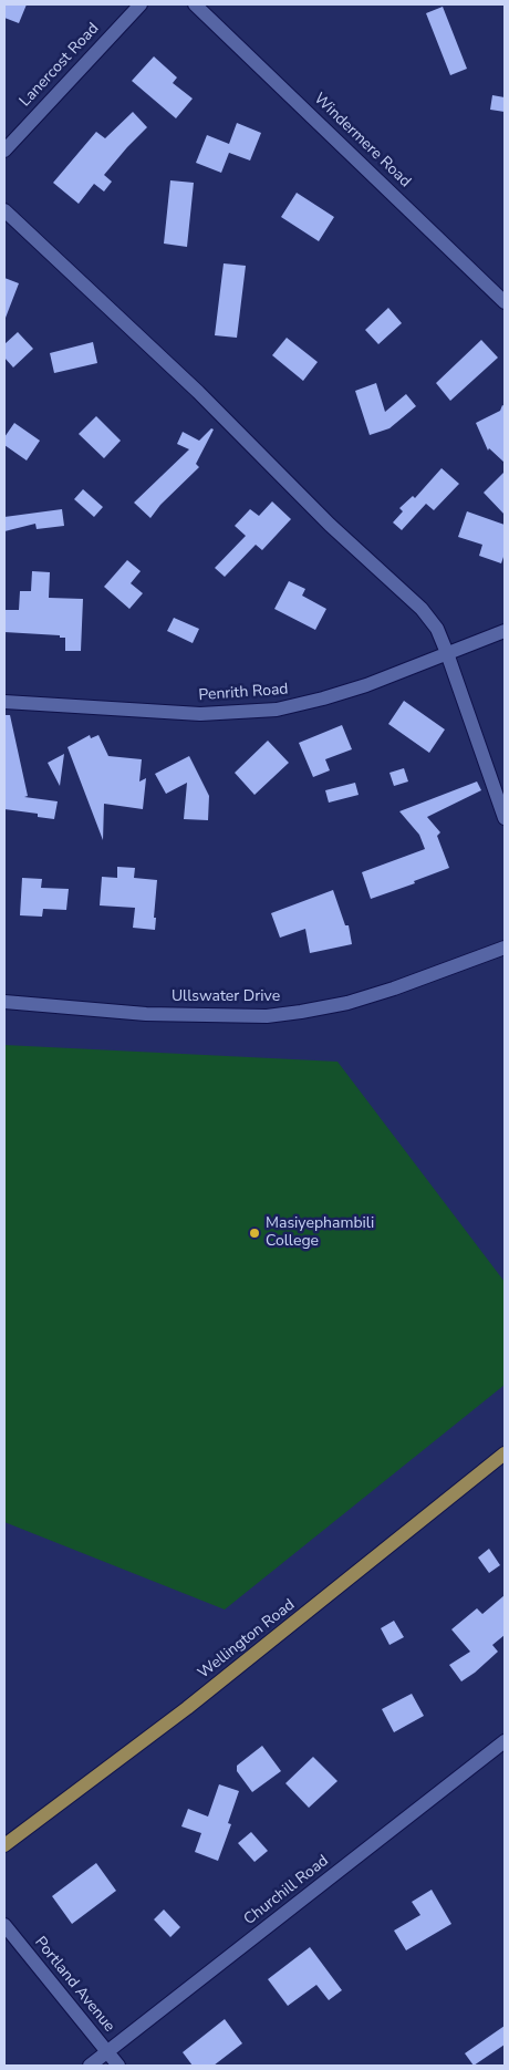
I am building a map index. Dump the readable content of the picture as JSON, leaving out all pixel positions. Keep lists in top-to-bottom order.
{
  "streets": {
    "main road": ["Wellington Road"],
    "street": [
      "Lanercost Road",
      "Windermere Road",
      "Penrith Road",
      "Ullswater Drive",
      "Churchill Road",
      "Portland Avenue"
    ]
  },
  "crossings": [
    ["Churchill Road", "Portland Avenue"]
  ],
  "places": ["Masiyephambili College"]
}
